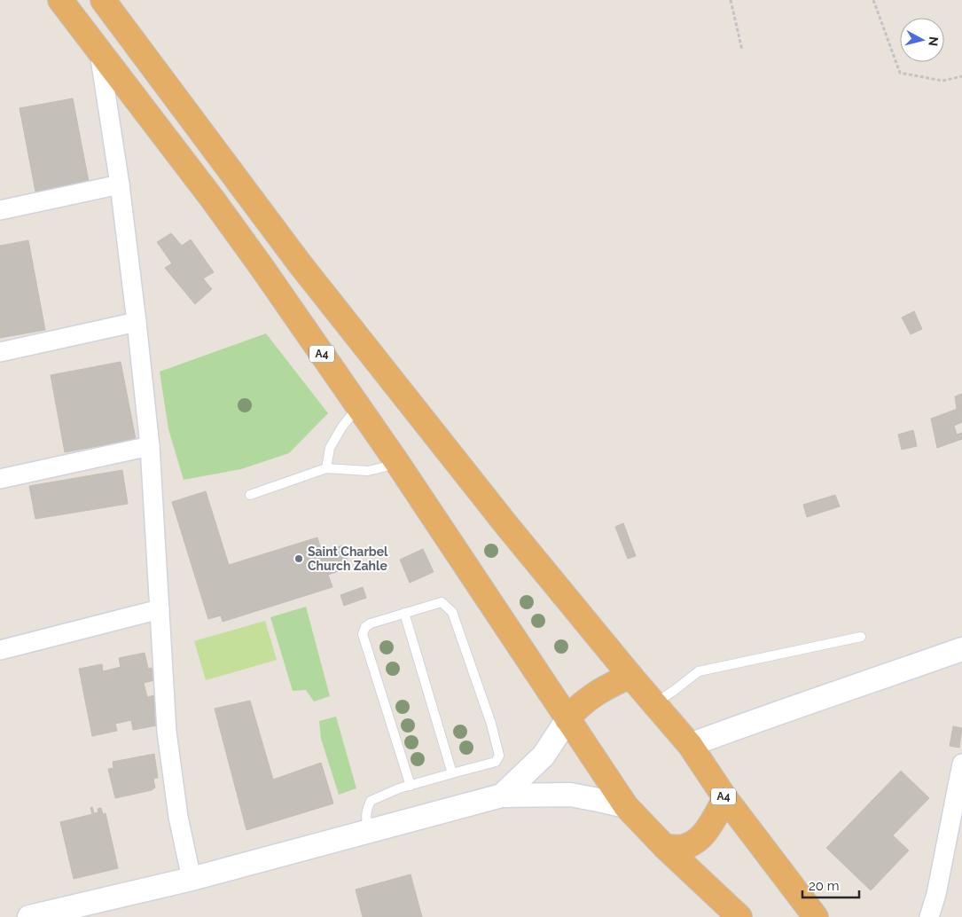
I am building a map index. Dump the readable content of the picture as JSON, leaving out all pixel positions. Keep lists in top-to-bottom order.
{
  "streets": {
    "highway": ["A4"]
  },
  "places": ["Saint Charbel Church Zahle"],
  "scale_bar": "20 m",
  "north": "right"
}
